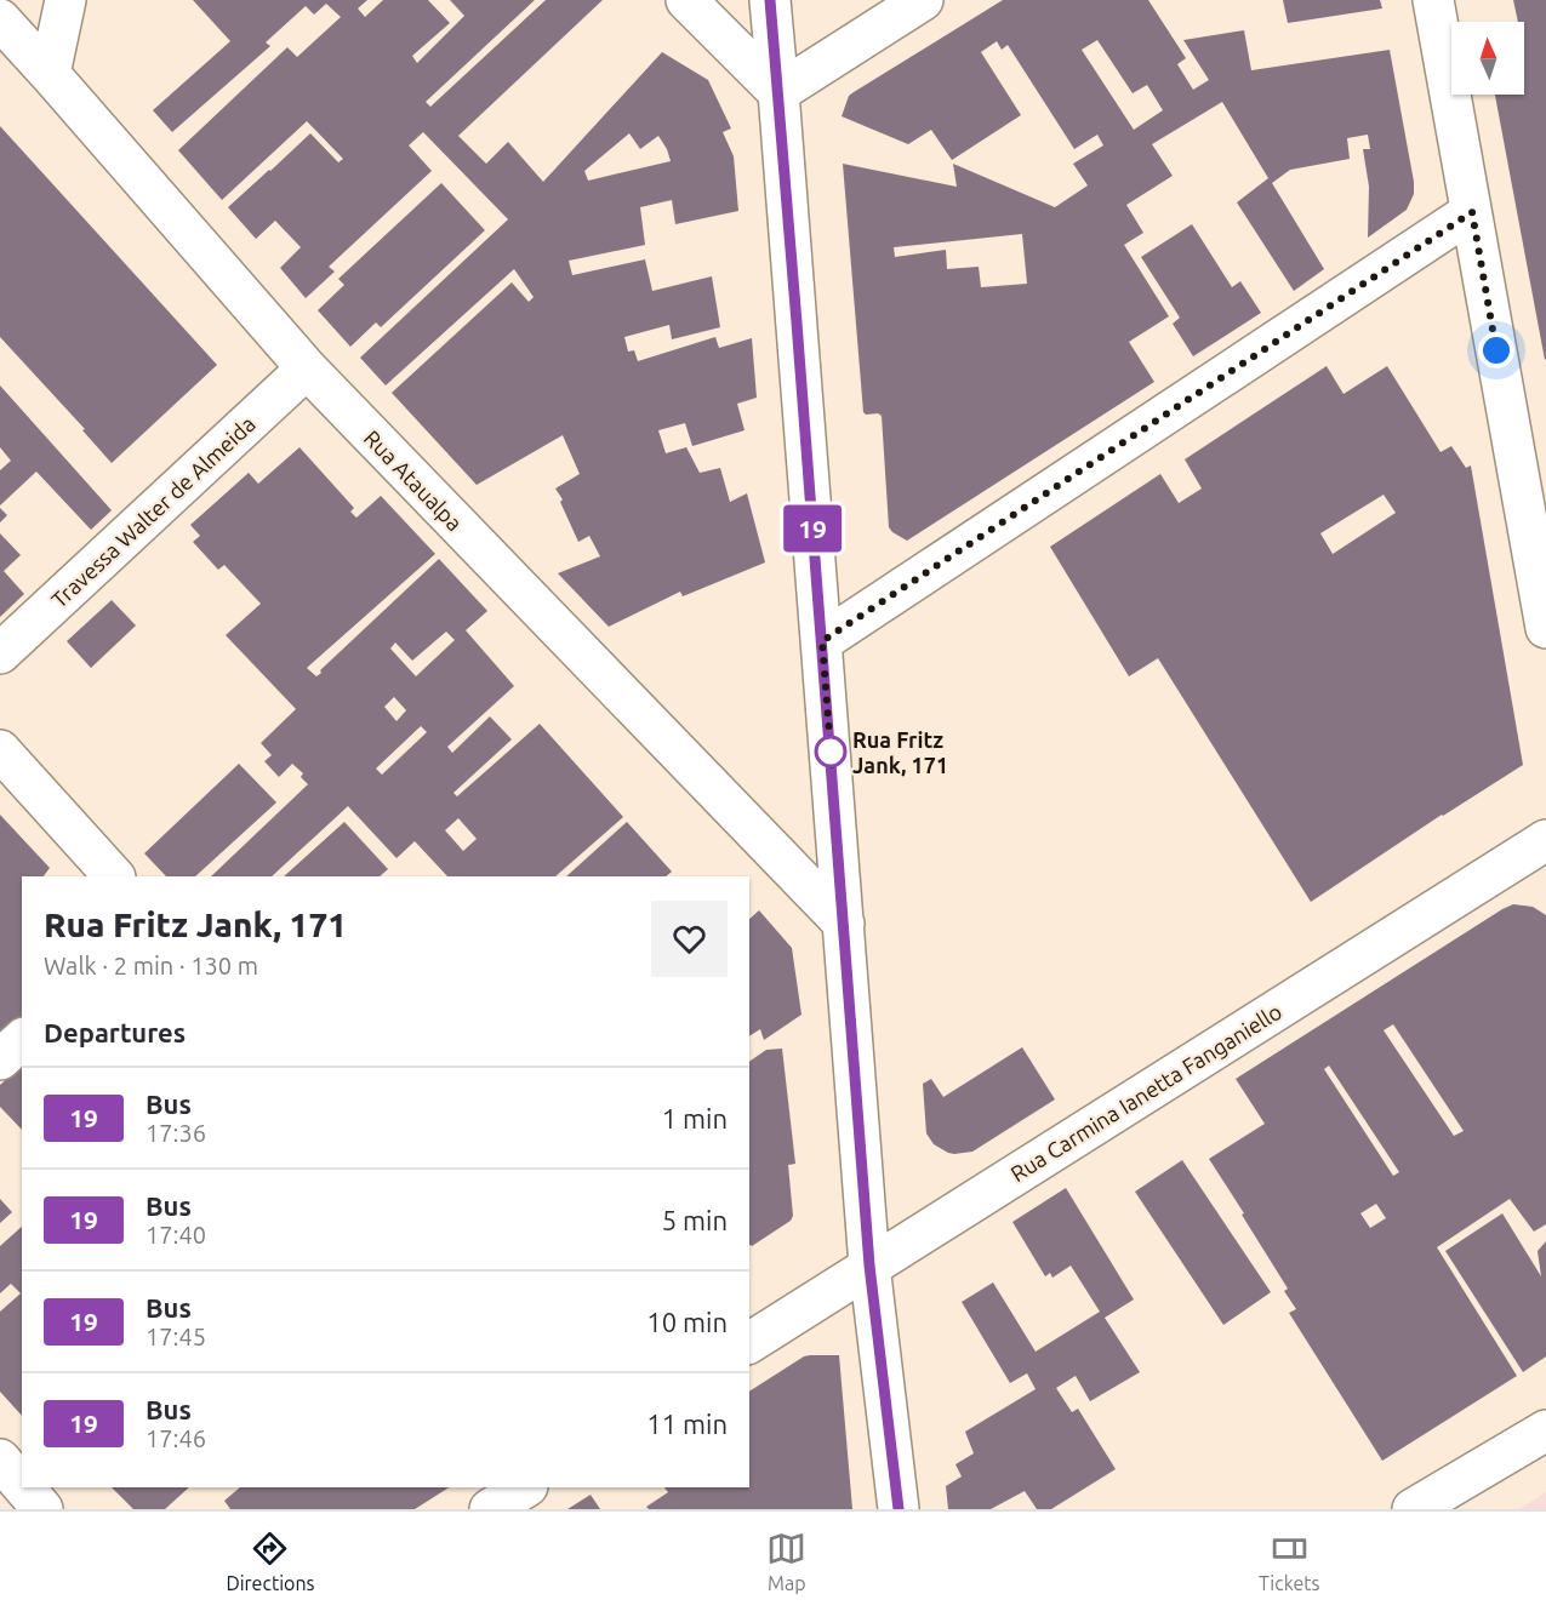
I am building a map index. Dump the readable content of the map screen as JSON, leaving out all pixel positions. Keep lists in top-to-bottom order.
{
  "streets": {
    "street": ["Rua Ataualpa", "Travessa Walter de Almeida", "Rua Carmina Ianetta Fanganiello"]
  },
  "crossings": [
    ["Rua Ataualpa", "Travessa Walter de Almeida"]
  ],
  "places": ["Rua Fritz Jank, 171"],
  "lines": ["bus line 19"],
  "north": "top",
  "page": {
    "on_map": "19",
    "heading": [
      ["Rua Fritz Jank, 171", "Walk · 2 min · 130 m"],
      "Departures"
    ],
    "list": [
      {
        "mark": "19",
        "name": "Bus",
        "note": "17:36",
        "value": "1 min"
      },
      {
        "mark": "19",
        "name": "Bus",
        "note": "17:40",
        "value": "5 min"
      },
      {
        "mark": "19",
        "name": "Bus",
        "note": "17:45",
        "value": "10 min"
      },
      {
        "mark": "19",
        "name": "Bus",
        "note": "17:46",
        "value": "11 min"
      }
    ],
    "tabs": ["Directions", "Map", "Tickets"]
  }
}
